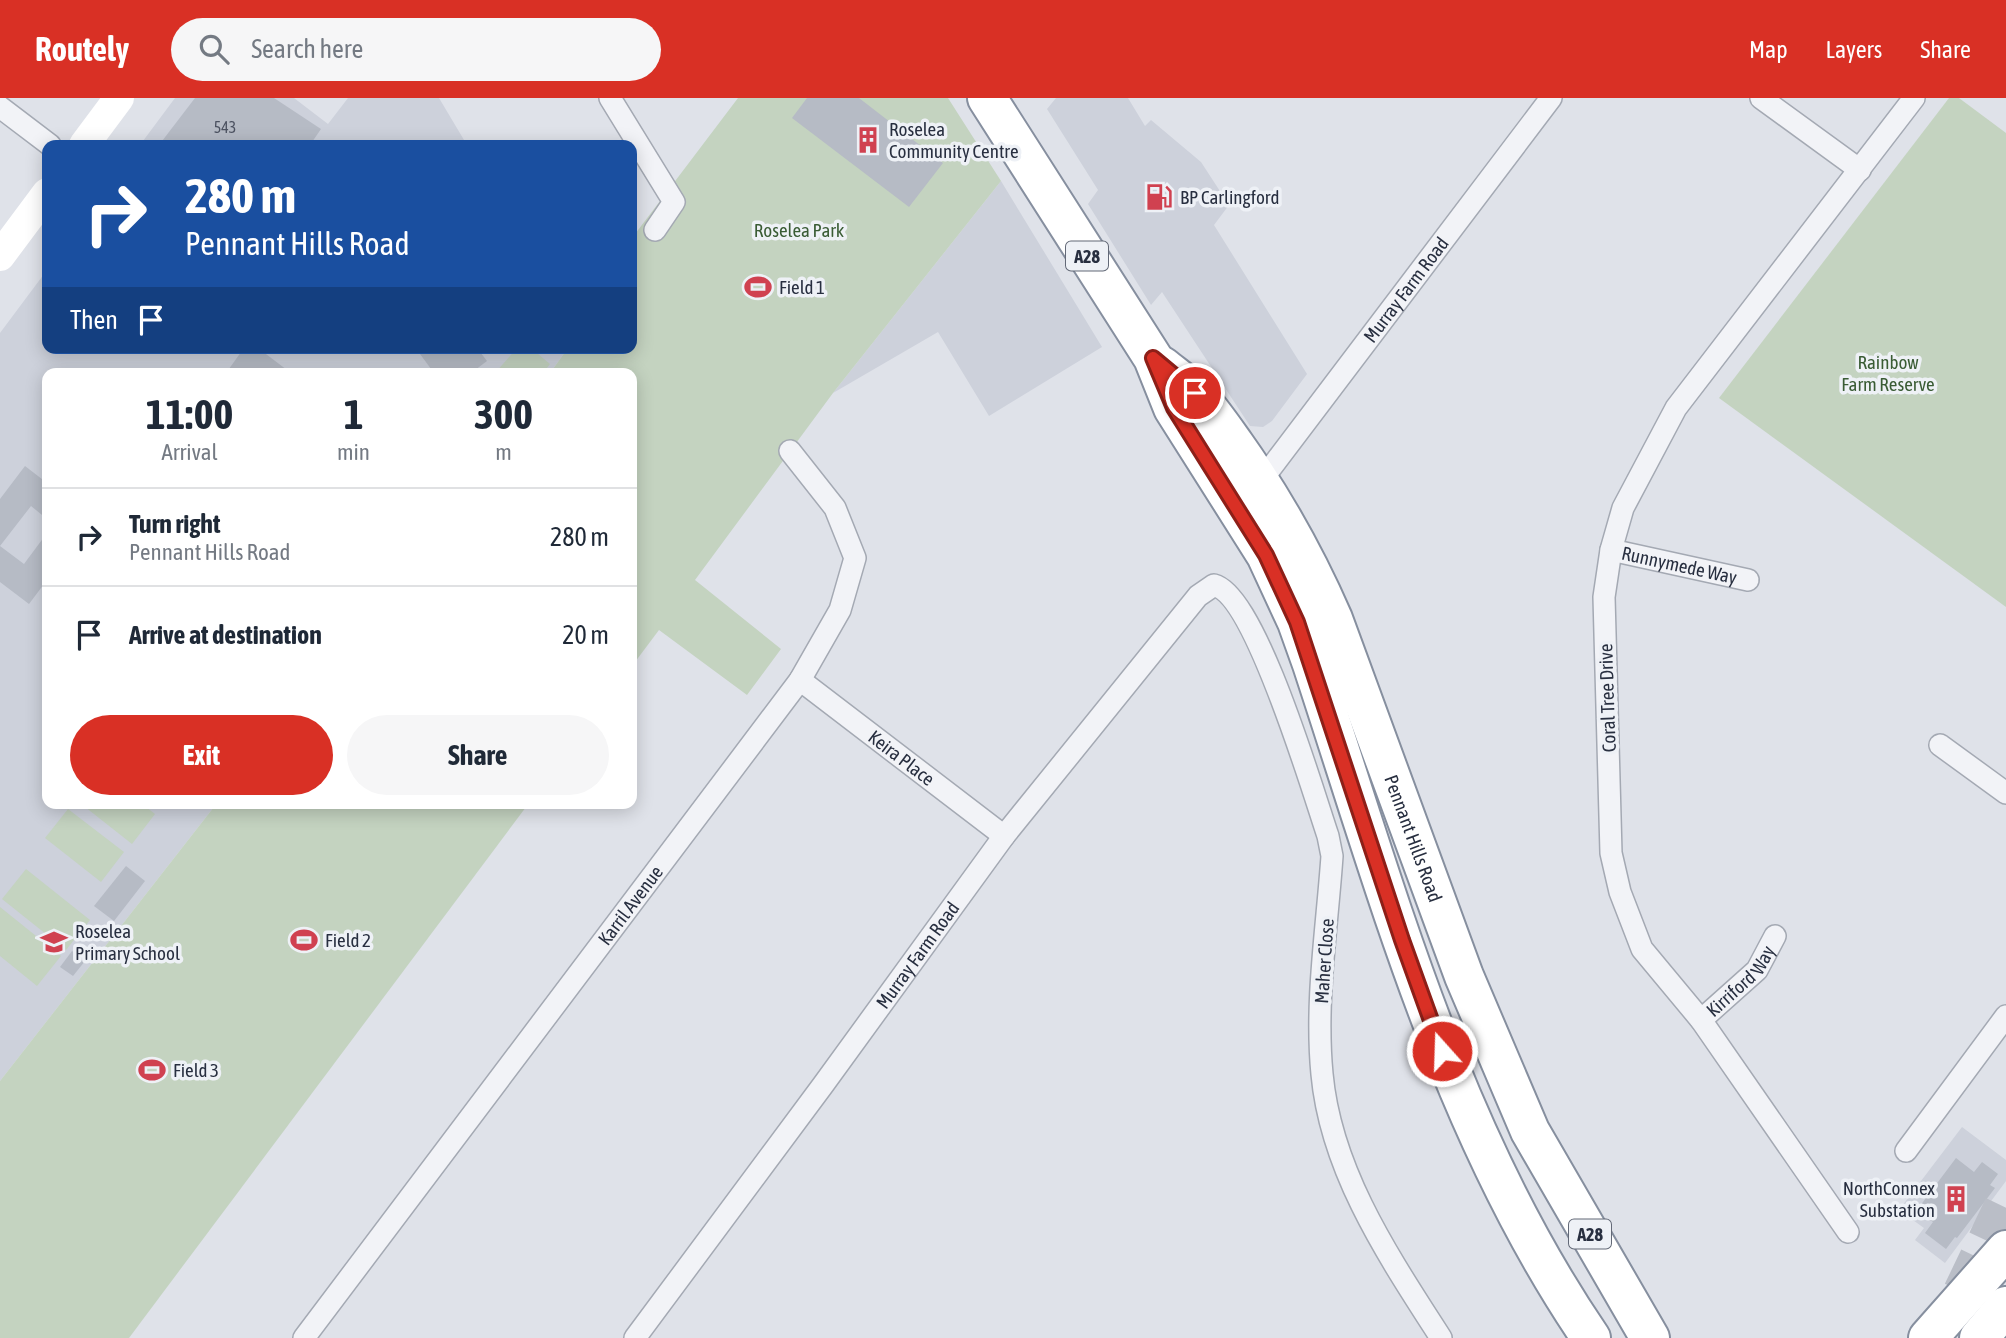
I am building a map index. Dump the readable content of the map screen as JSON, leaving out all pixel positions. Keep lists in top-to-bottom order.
{
  "streets": {
    "highway": ["A28", "Pennant Hills Road"],
    "street": [
      "Murray Farm Road",
      "Runnymede Way",
      "Coral Tree Drive",
      "Keira Place",
      "Karril Avenue",
      "Maher Close",
      "Kirriford Way"
    ]
  },
  "crossings": [
    ["Murray Farm Road", "Keira Place"],
    ["Murray Farm Road", "Pennant Hills Road"],
    ["Murray Farm Road", "Maher Close"],
    ["Runnymede Way", "Coral Tree Drive"],
    ["Coral Tree Drive", "Kirriford Way"],
    ["Keira Place", "Karril Avenue"]
  ],
  "parks": ["Roselea Park", "Rainbow Farm Reserve"],
  "places": {
    "building": ["Roselea Community Centre", "NorthConnex Substation"],
    "fuel station": ["BP Carlingford"],
    "sports": ["Field 1", "Field 2", "Field 3"],
    "school or university": ["Roselea Primary School"]
  },
  "house_numbers": ["543"],
  "page": {
    "header": "Routely",
    "search": "Search here",
    "nav": ["Map", "Layers", "Share"],
    "turn": ["280 m", "Pennant Hills Road"],
    "then": "Then",
    "eta": [
      "11:00",
      "Arrival",
      "1",
      "min",
      "300",
      "m"
    ],
    "list": [
      {
        "name": "Turn right",
        "note": "Pennant Hills Road",
        "value": "280 m"
      },
      {
        "name": "Arrive at destination",
        "value": "20 m"
      }
    ],
    "buttons": ["Exit", "Share"]
  }
}
